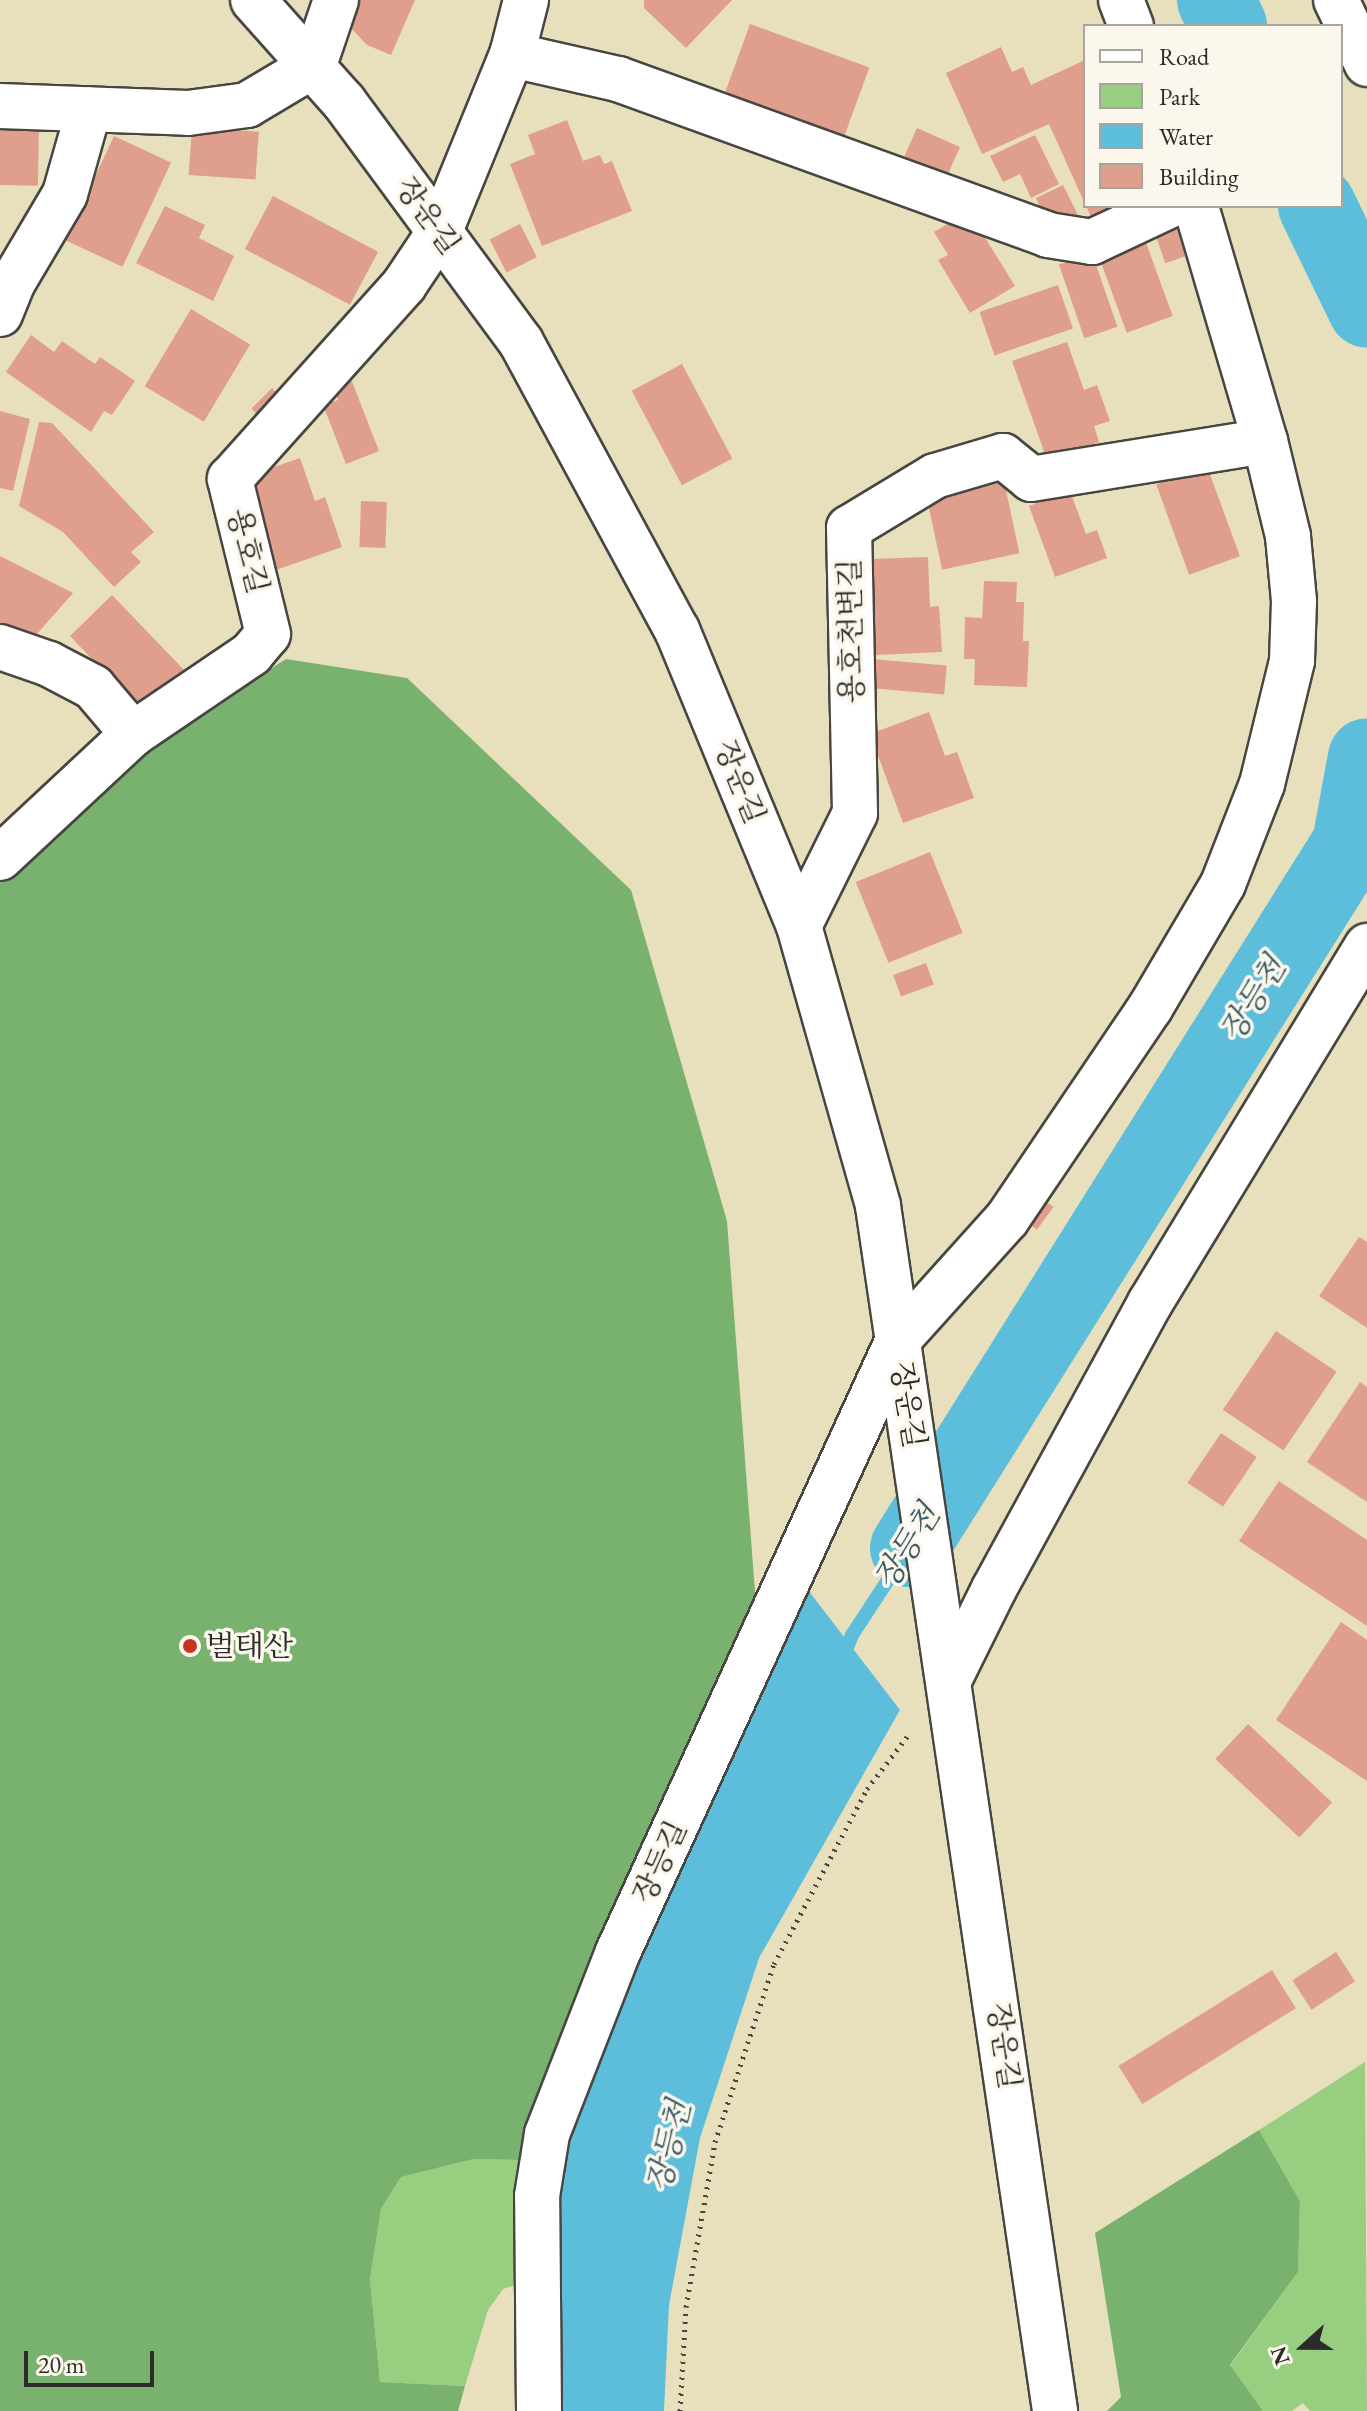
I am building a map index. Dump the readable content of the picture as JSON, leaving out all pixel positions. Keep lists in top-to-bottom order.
{
  "streets": {
    "street": [
      "장운길",
      "용호길",
      "용호천변길",
      "장등길"
    ]
  },
  "crossings": [
    ["장운길", "용호길"],
    ["장운길", "용호천변길"],
    ["장운길", "장등길"],
    ["용호천변길", "장등길"]
  ],
  "water": ["장등천"],
  "places": ["벌태산"],
  "legend": [
    "Road",
    "Park",
    "Water",
    "Building"
  ],
  "scale_bar": "20 m",
  "north": "left"
}
